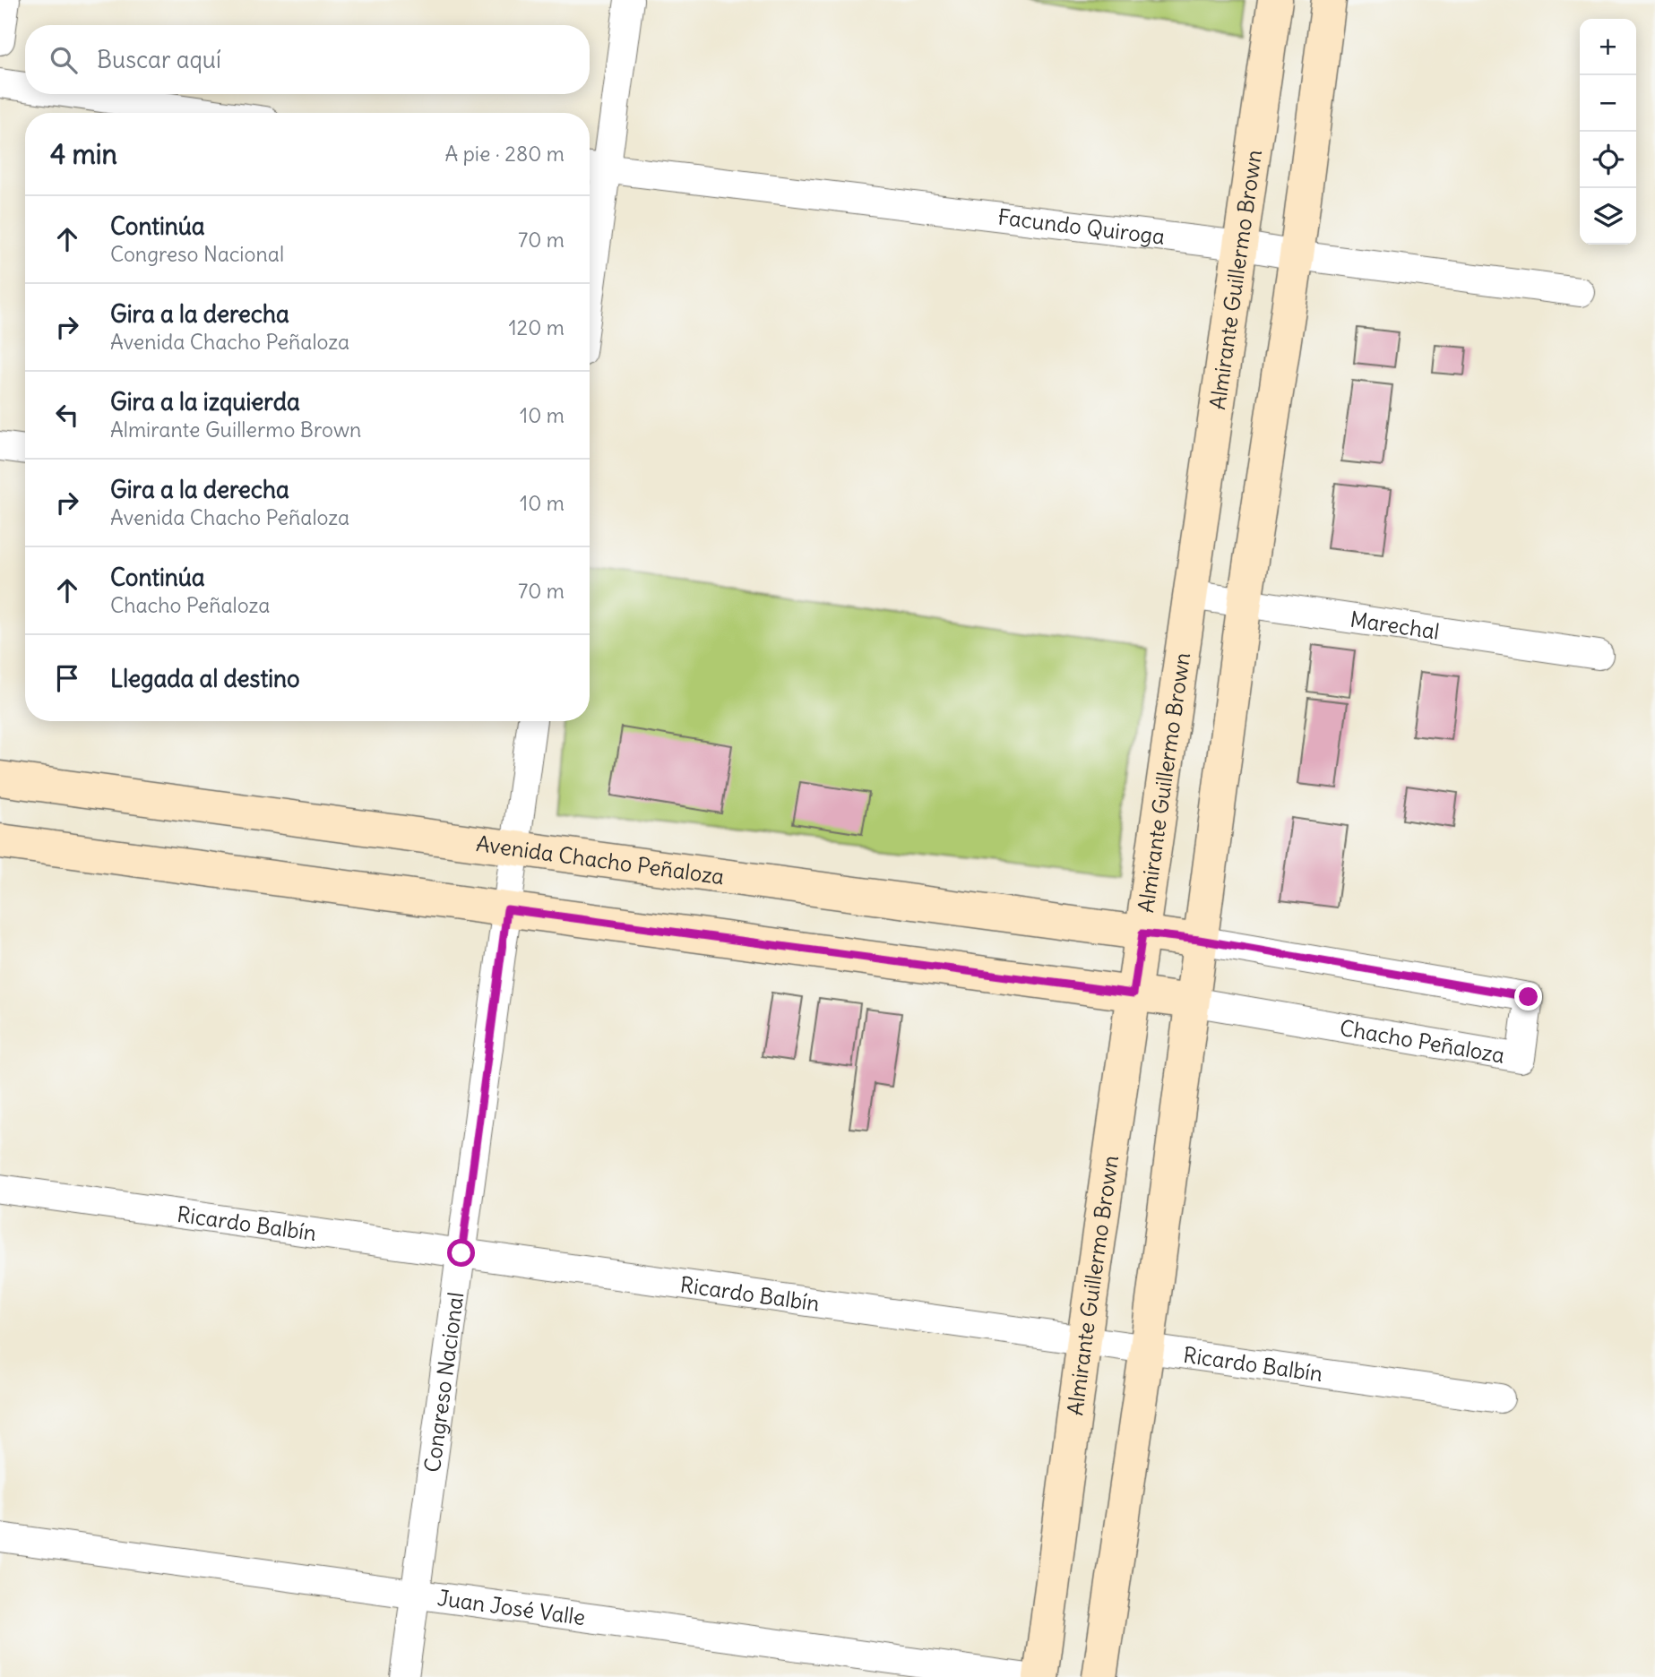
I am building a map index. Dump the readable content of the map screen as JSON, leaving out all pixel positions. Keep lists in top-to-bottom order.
{
  "streets": {
    "main road": ["Almirante Guillermo Brown", "Avenida Chacho Peñaloza"],
    "street": [
      "Facundo Quiroga",
      "Marechal",
      "Chacho Peñaloza",
      "Ricardo Balbín",
      "Congreso Nacional",
      "Juan José Valle"
    ]
  },
  "crossings": [
    ["Facundo Quiroga", "Almirante Guillermo Brown"],
    ["Almirante Guillermo Brown", "Marechal"],
    ["Almirante Guillermo Brown", "Avenida Chacho Peñaloza"],
    ["Almirante Guillermo Brown", "Ricardo Balbín"],
    ["Avenida Chacho Peñaloza", "Chacho Peñaloza"],
    ["Avenida Chacho Peñaloza", "Congreso Nacional"],
    ["Ricardo Balbín", "Congreso Nacional"],
    ["Congreso Nacional", "Juan José Valle"]
  ],
  "page": {
    "map_buttons": ["+", "−"],
    "search": "Buscar aquí",
    "heading": ["4 min", "A pie · 280 m"],
    "list": [
      ["Continúa", "Congreso Nacional", "70 m"],
      ["Gira a la derecha", "Avenida Chacho Peñaloza", "120 m"],
      ["Gira a la izquierda", "Almirante Guillermo Brown", "10 m"],
      ["Gira a la derecha", "Avenida Chacho Peñaloza", "10 m"],
      ["Continúa", "Chacho Peñaloza", "70 m"],
      "Llegada al destino"
    ]
  }
}
